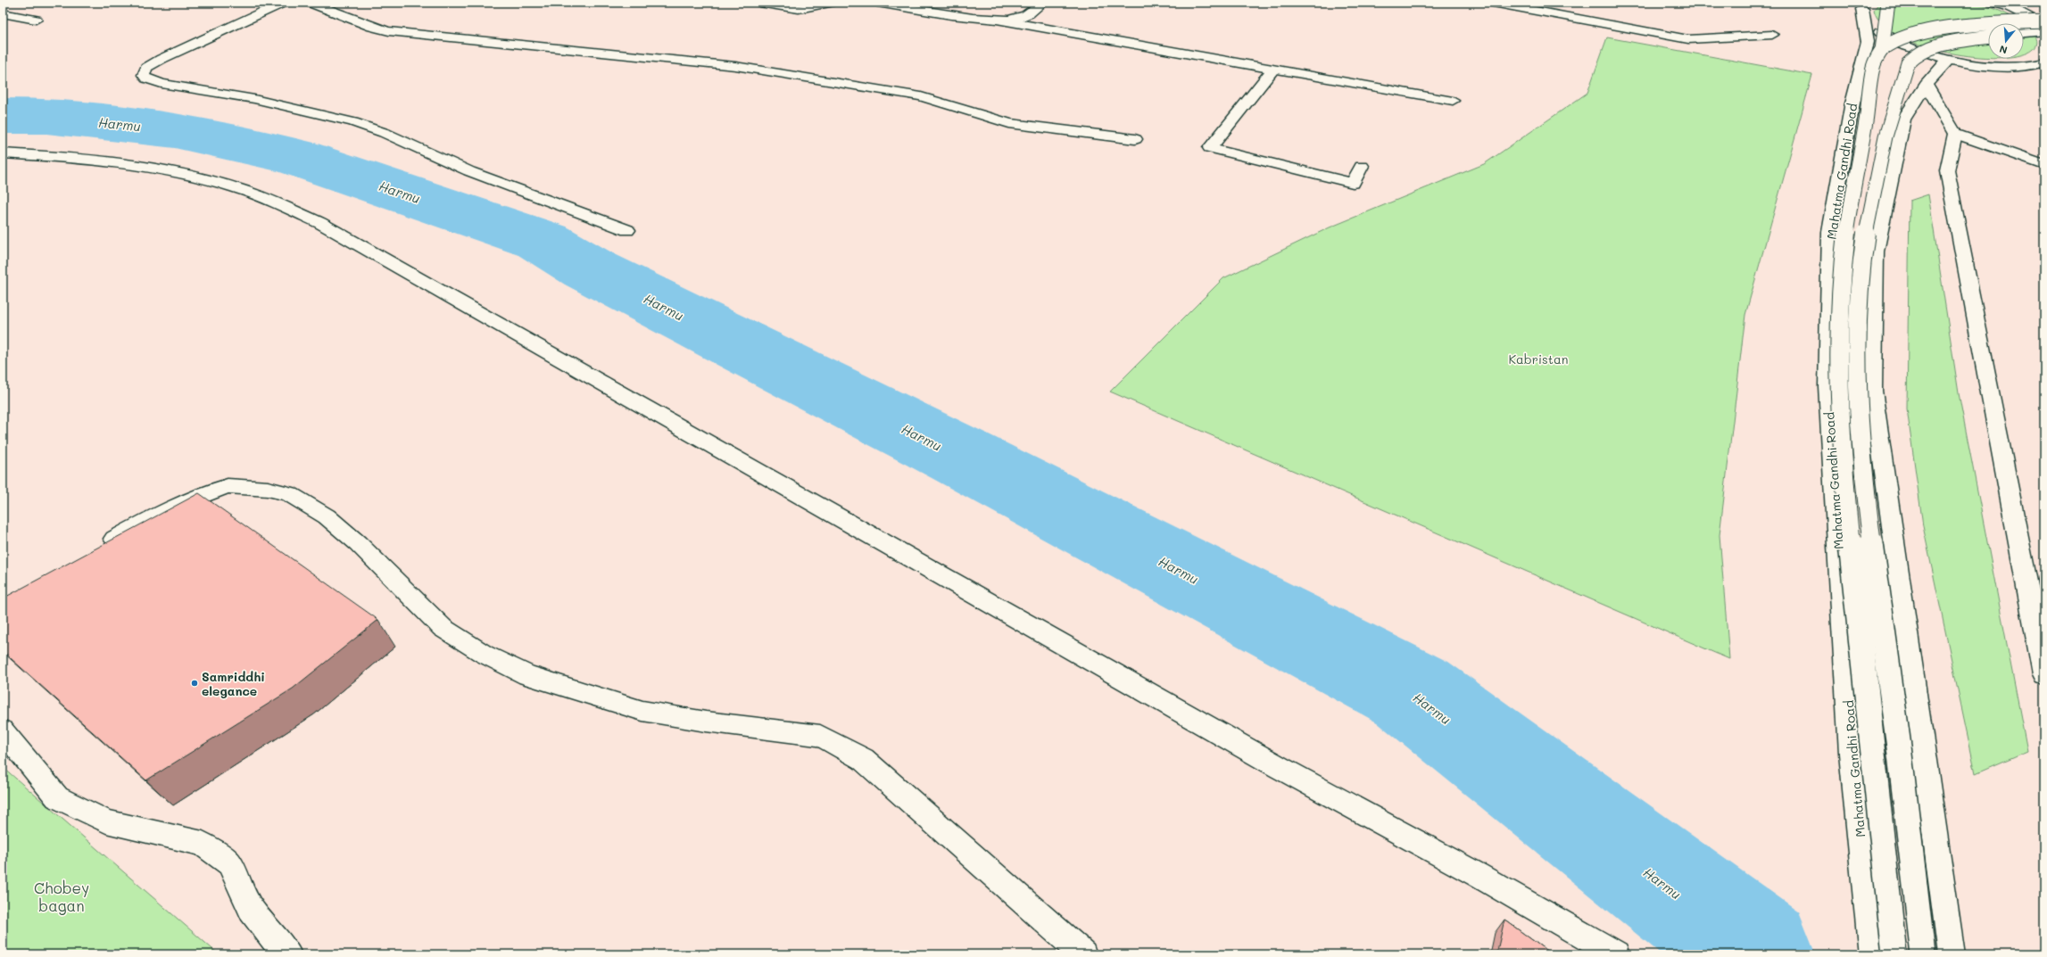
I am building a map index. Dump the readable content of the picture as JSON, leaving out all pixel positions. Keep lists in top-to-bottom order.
{
  "streets": {
    "street": ["Mahatma Gandhi Road"]
  },
  "water": ["Harmu"],
  "parks": ["Kabristan", "Chobey bagan"],
  "places": ["Samriddhi elegance"],
  "north": "bottom"
}
